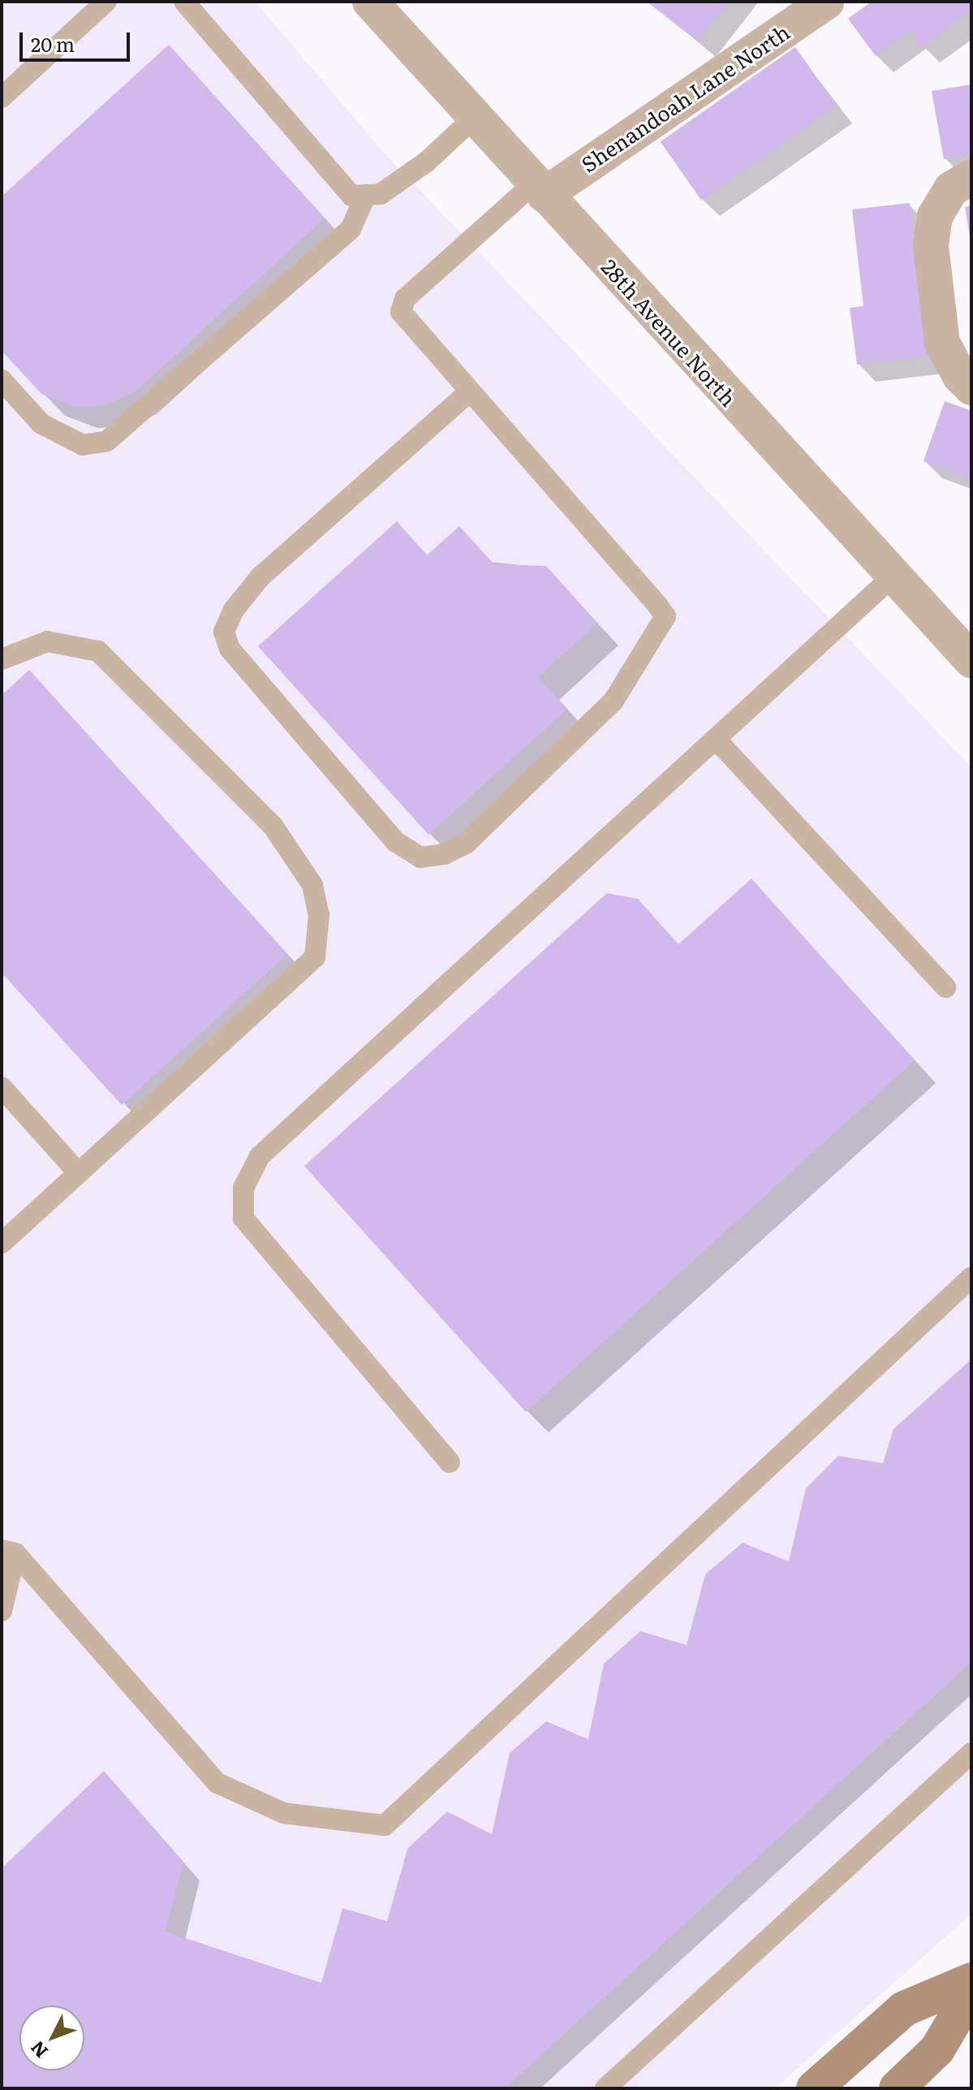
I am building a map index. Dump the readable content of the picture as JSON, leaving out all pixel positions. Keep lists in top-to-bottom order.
{
  "streets": {
    "street": ["Shenandoah Lane North", "28th Avenue North"]
  },
  "crossings": [
    ["Shenandoah Lane North", "28th Avenue North"]
  ],
  "scale_bar": "20 m",
  "north": "bottom left"
}
